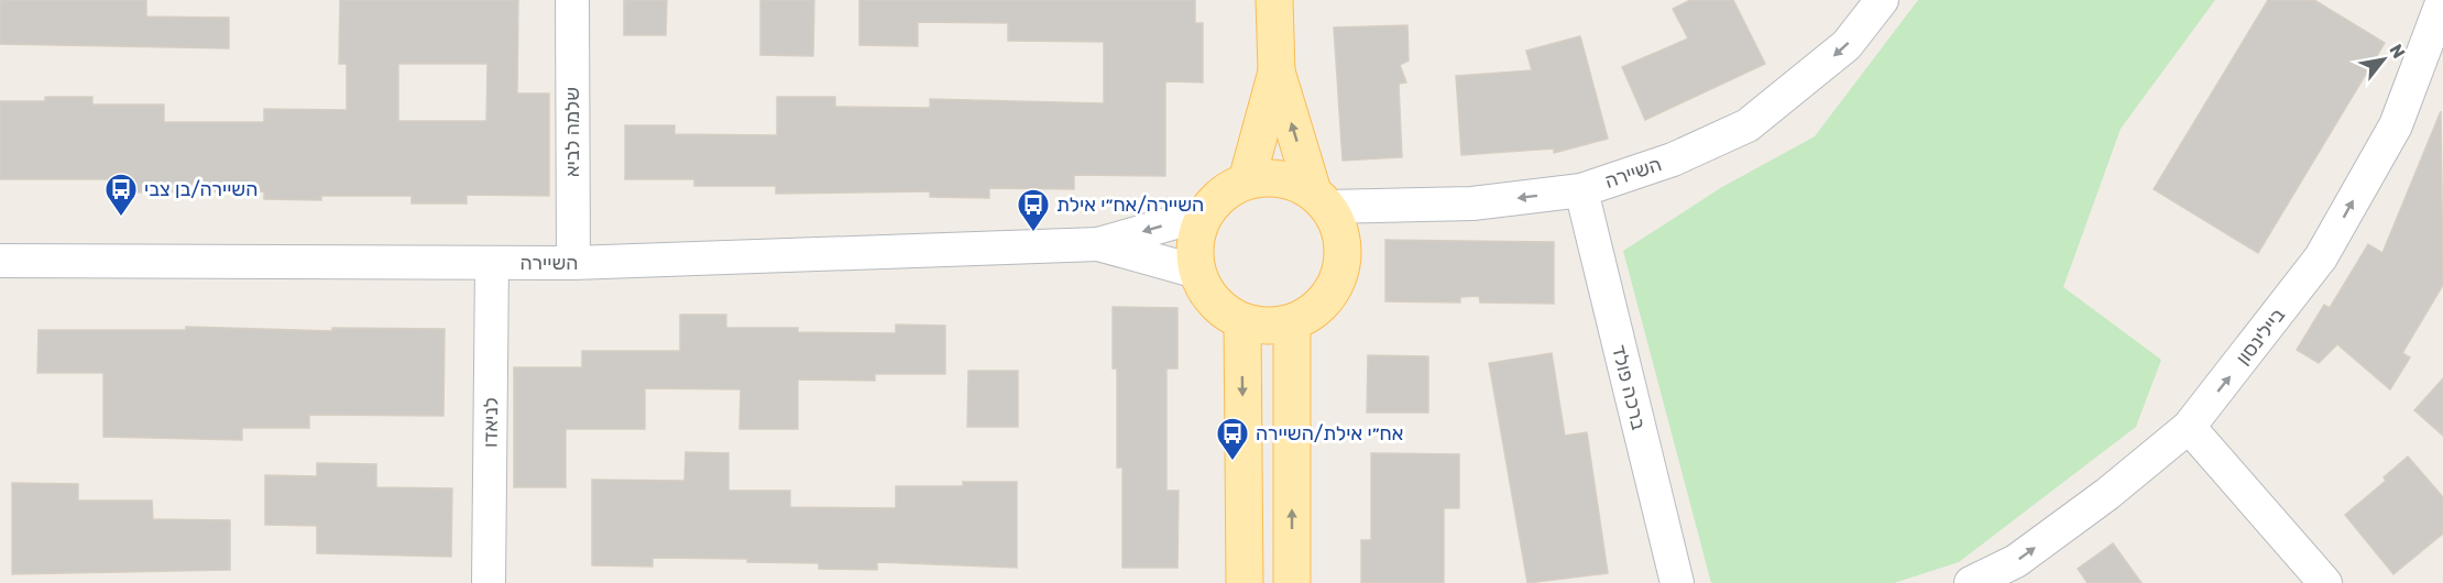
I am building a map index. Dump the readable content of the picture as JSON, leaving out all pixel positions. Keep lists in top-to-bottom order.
{
  "streets": {
    "street": [
      "שלמה לביא",
      "השיירה",
      "ביילינסון",
      "ברכה פולד",
      "לניאדו"
    ]
  },
  "crossings": [
    ["שלמה לביא", "השיירה"],
    ["השיירה", "ברכה פולד"],
    ["השיירה", "לניאדו"]
  ],
  "one_way": ["השיירה", "ביילינסון"],
  "places": {
    "bus stop": ["השיירה/בן צבי", "השיירה/אח״י אילת", "אח״י אילת/השיירה"]
  },
  "north": "top right"
}
